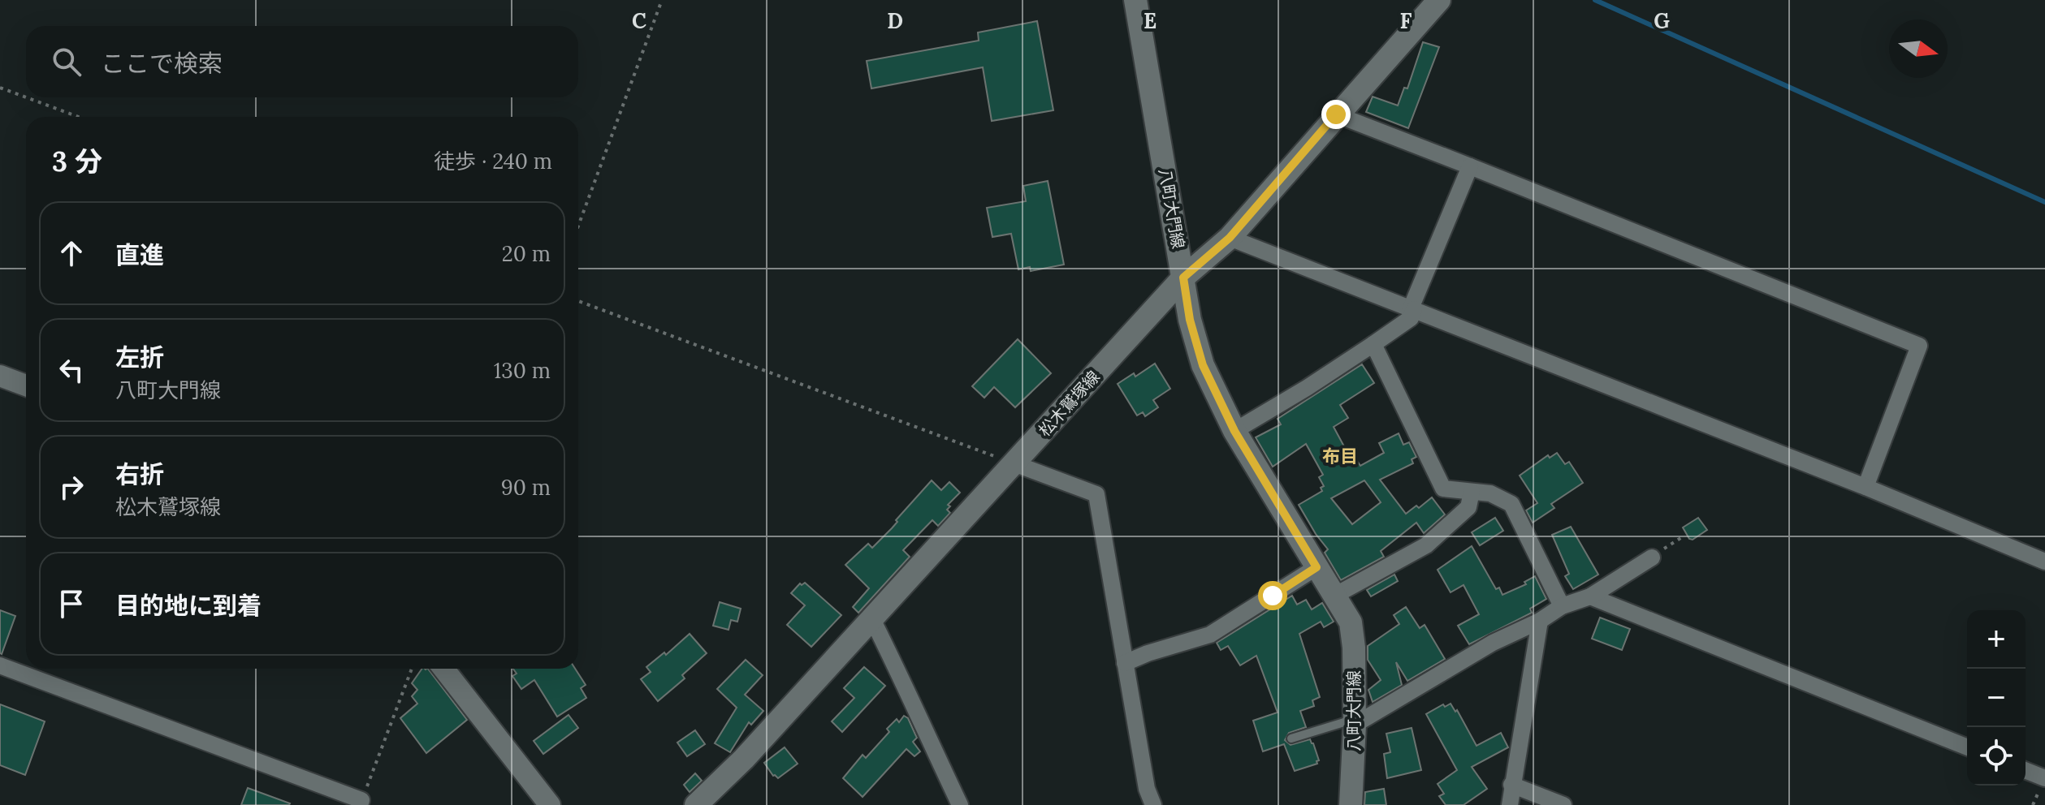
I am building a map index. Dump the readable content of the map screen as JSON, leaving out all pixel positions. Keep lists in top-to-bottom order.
{
  "streets": {
    "main road": ["八町大門線", "松木鷲塚線"]
  },
  "crossings": [
    ["八町大門線", "松木鷲塚線"]
  ],
  "districts": ["布目"],
  "north": "right",
  "page": {
    "search": "ここで検索",
    "heading": ["3 分", "徒歩 · 240 m"],
    "list": [
      ["直進", "20 m"],
      ["左折", "八町大門線", "130 m"],
      ["右折", "松木鷲塚線", "90 m"],
      "目的地に到着"
    ],
    "map_buttons": ["+", "−"]
  },
  "grid": {
    "columns": [
      "C",
      "D",
      "E",
      "F",
      "G"
    ]
  }
}
